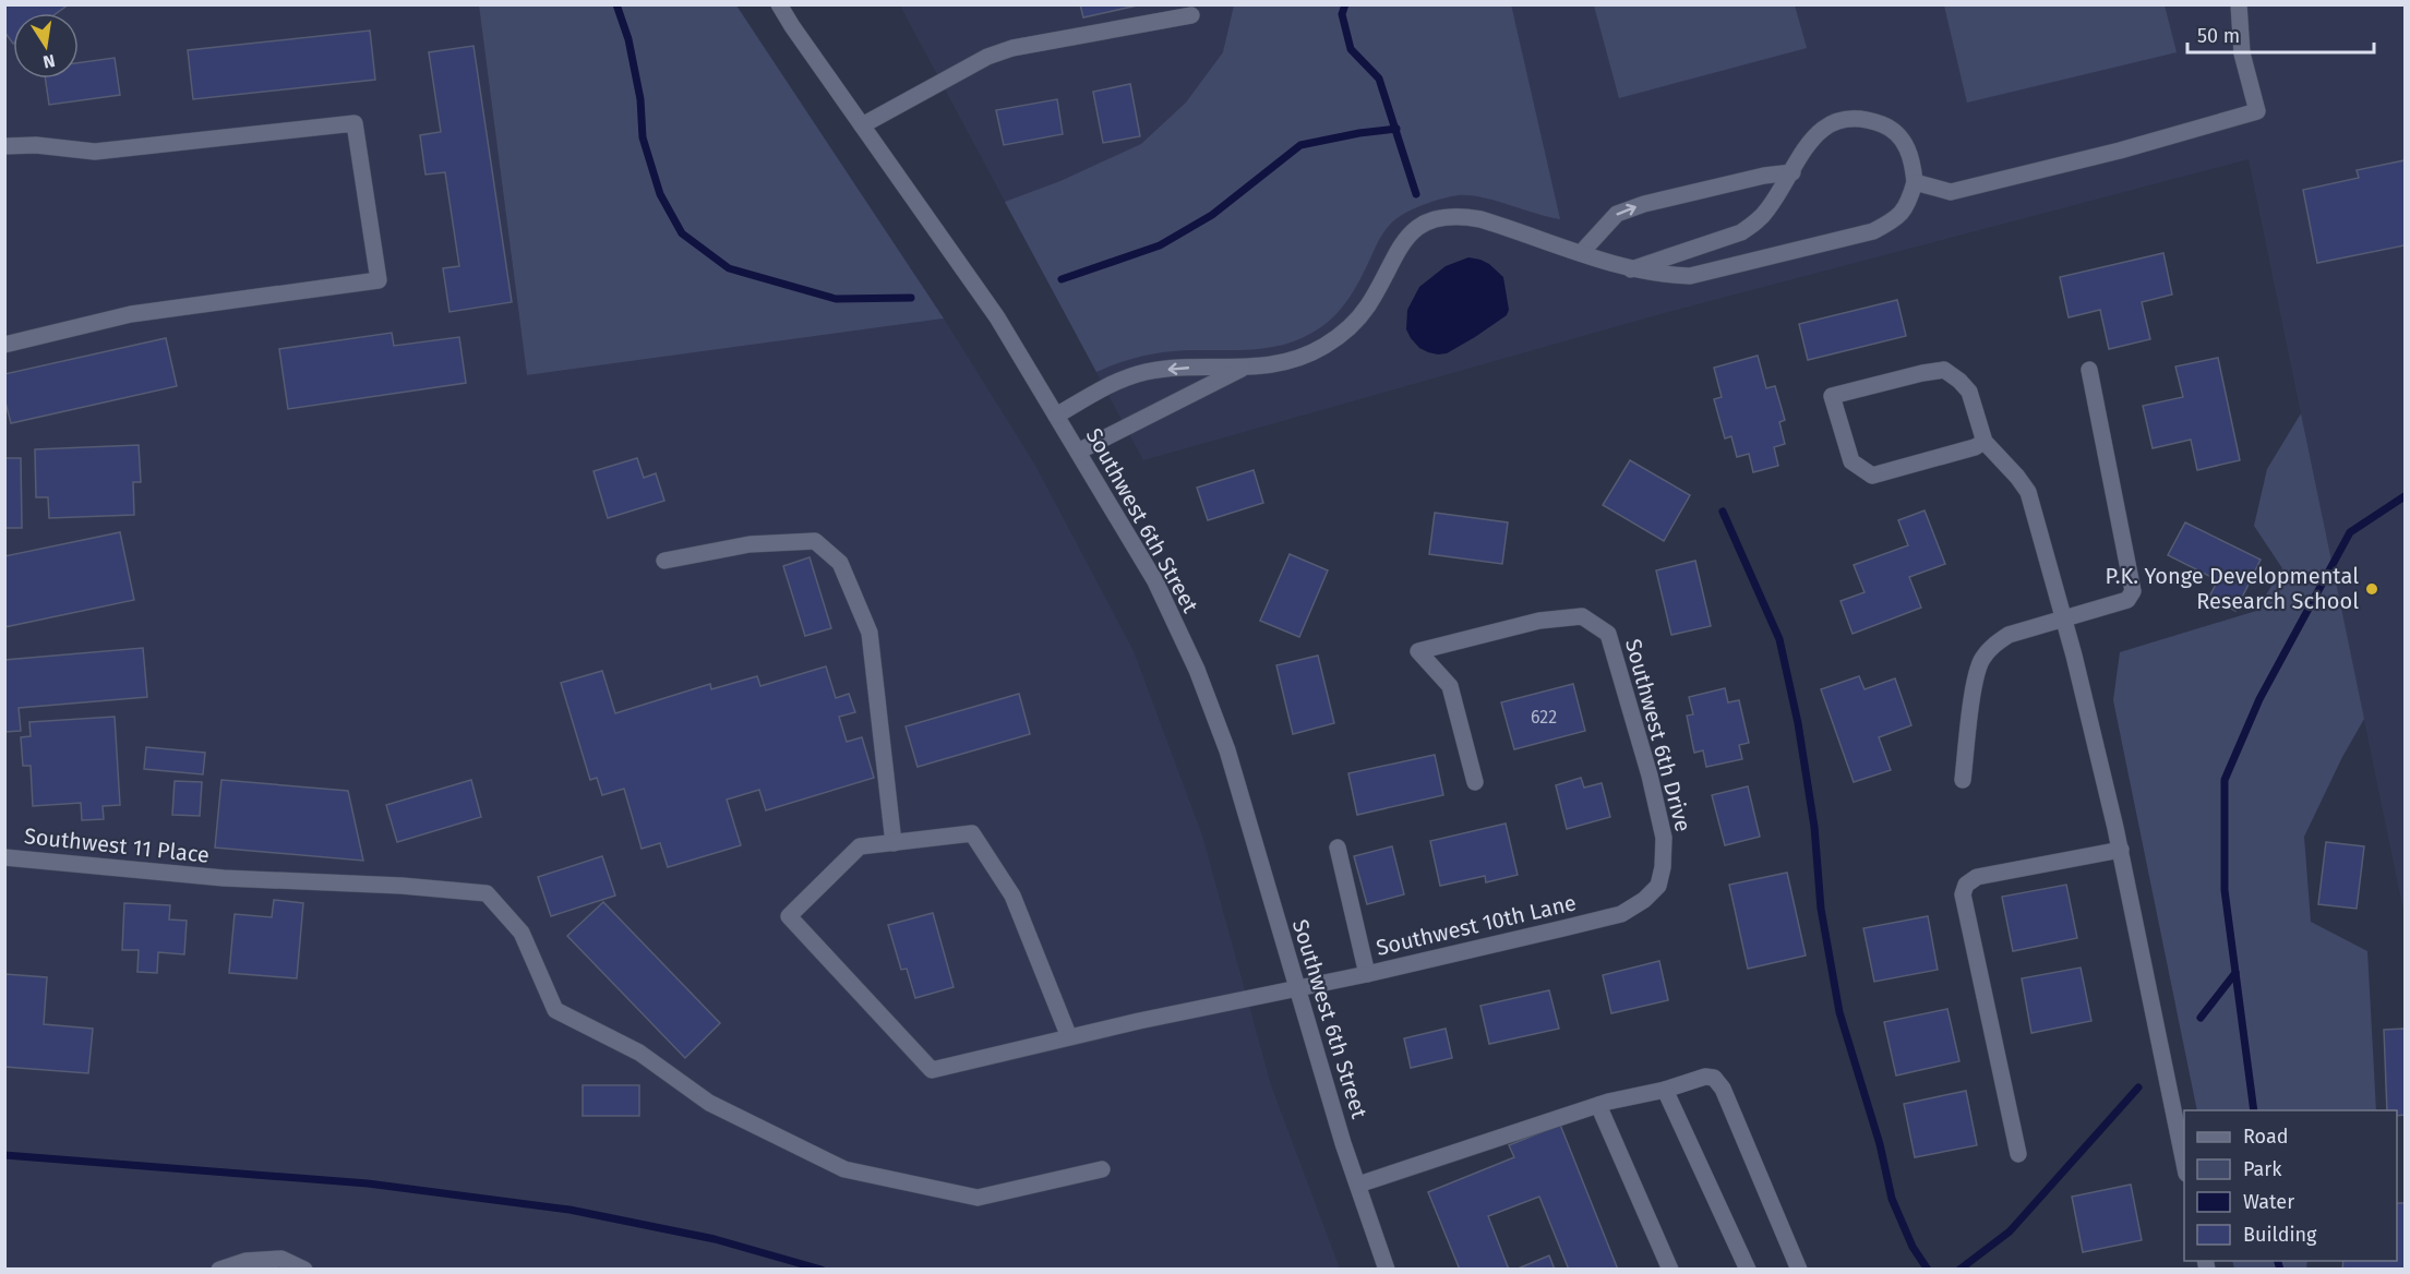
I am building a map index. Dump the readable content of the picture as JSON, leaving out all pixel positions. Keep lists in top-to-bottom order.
{
  "streets": {
    "street": [
      "Southwest 6th Street",
      "Southwest 6th Drive",
      "Southwest 11 Place",
      "Southwest 10th Lane"
    ]
  },
  "crossings": [
    ["Southwest 6th Street", "Southwest 10th Lane"],
    ["Southwest 6th Drive", "Southwest 10th Lane"]
  ],
  "places": ["P.K. Yonge Developmental Research School"],
  "house_numbers": ["622"],
  "legend": [
    "Road",
    "Park",
    "Water",
    "Building"
  ],
  "scale_bar": "50 m",
  "north": "bottom"
}
